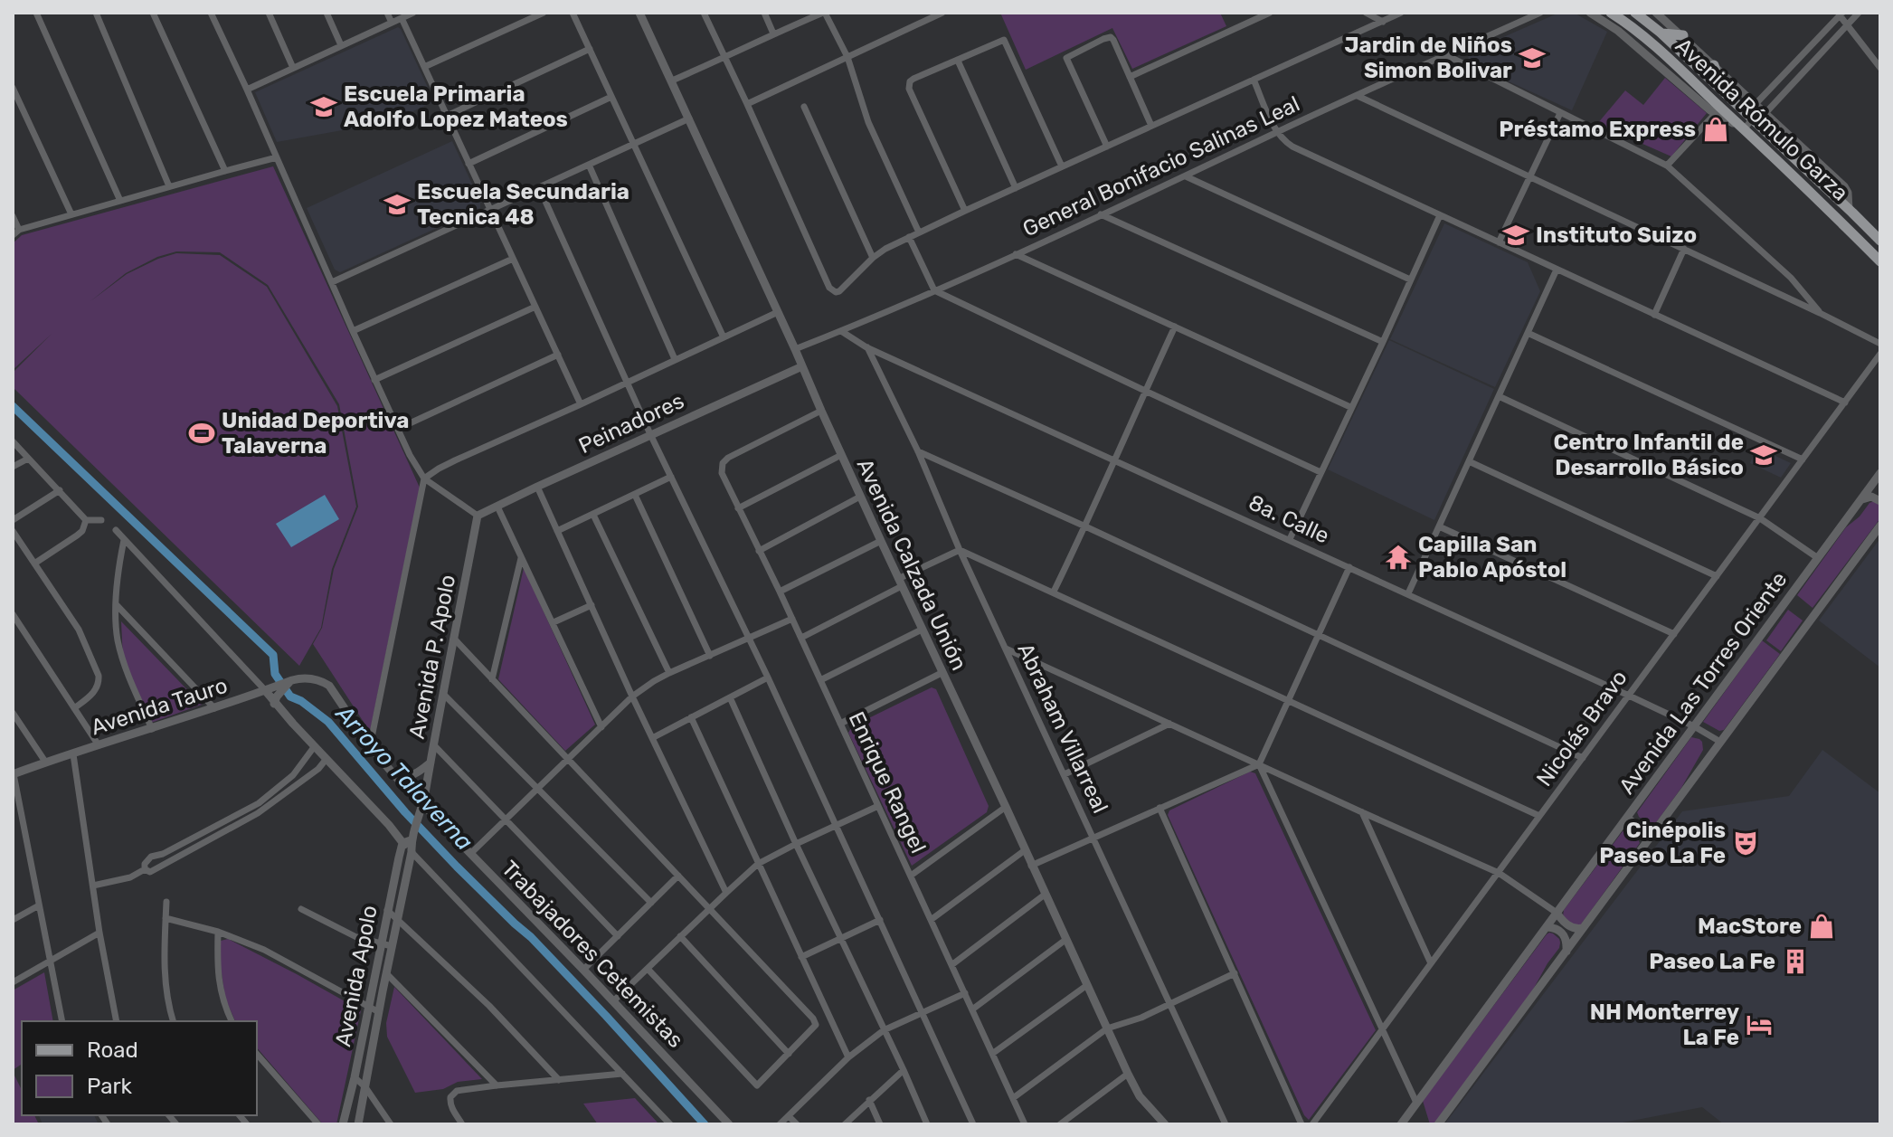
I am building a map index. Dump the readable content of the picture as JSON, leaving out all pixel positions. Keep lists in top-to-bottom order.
{
  "streets": {
    "main road": ["Avenida Rómulo Garza"],
    "street": [
      "General Bonifacio Salinas Leal",
      "Peinadores",
      "8a. Calle",
      "Avenida Calzada Unión",
      "Avenida P. Apolo",
      "Avenida Las Torres Oriente",
      "Avenida Tauro",
      "Abraham Villarreal",
      "Nicolás Bravo",
      "Enrique Rangel",
      "Trabajadores Cetemistas",
      "Avenida Apolo"
    ]
  },
  "crossings": [
    ["General Bonifacio Salinas Leal", "8a. Calle"],
    ["General Bonifacio Salinas Leal", "Avenida Calzada Unión"],
    ["Peinadores", "Avenida Calzada Unión"],
    ["Peinadores", "Avenida P. Apolo"],
    ["8a. Calle", "Avenida Las Torres Oriente"],
    ["8a. Calle", "Abraham Villarreal"],
    ["8a. Calle", "Nicolás Bravo"],
    ["Avenida Calzada Unión", "Enrique Rangel"],
    ["Avenida P. Apolo", "Trabajadores Cetemistas"],
    ["Avenida P. Apolo", "Avenida Apolo"],
    ["Avenida Tauro", "Trabajadores Cetemistas"],
    ["Trabajadores Cetemistas", "Avenida Apolo"]
  ],
  "water": ["Arroyo Talaverna"],
  "places": {
    "school or university": [
      "Jardin de Niños Simon Bolivar",
      "Escuela Primaria Adolfo Lopez Mateos",
      "Escuela Secundaria Tecnica 48",
      "Instituto Suizo",
      "Centro Infantil de Desarrollo Básico"
    ],
    "shop": ["Préstamo Express", "MacStore"],
    "sports": ["Unidad Deportiva Talaverna"],
    "temple": ["Capilla San Pablo Apóstol"],
    "theatre": ["Cinépolis Paseo La Fe"],
    "building": ["Paseo La Fe"],
    "hotel": ["NH Monterrey La Fe"]
  },
  "legend": ["Road", "Park"]
}
